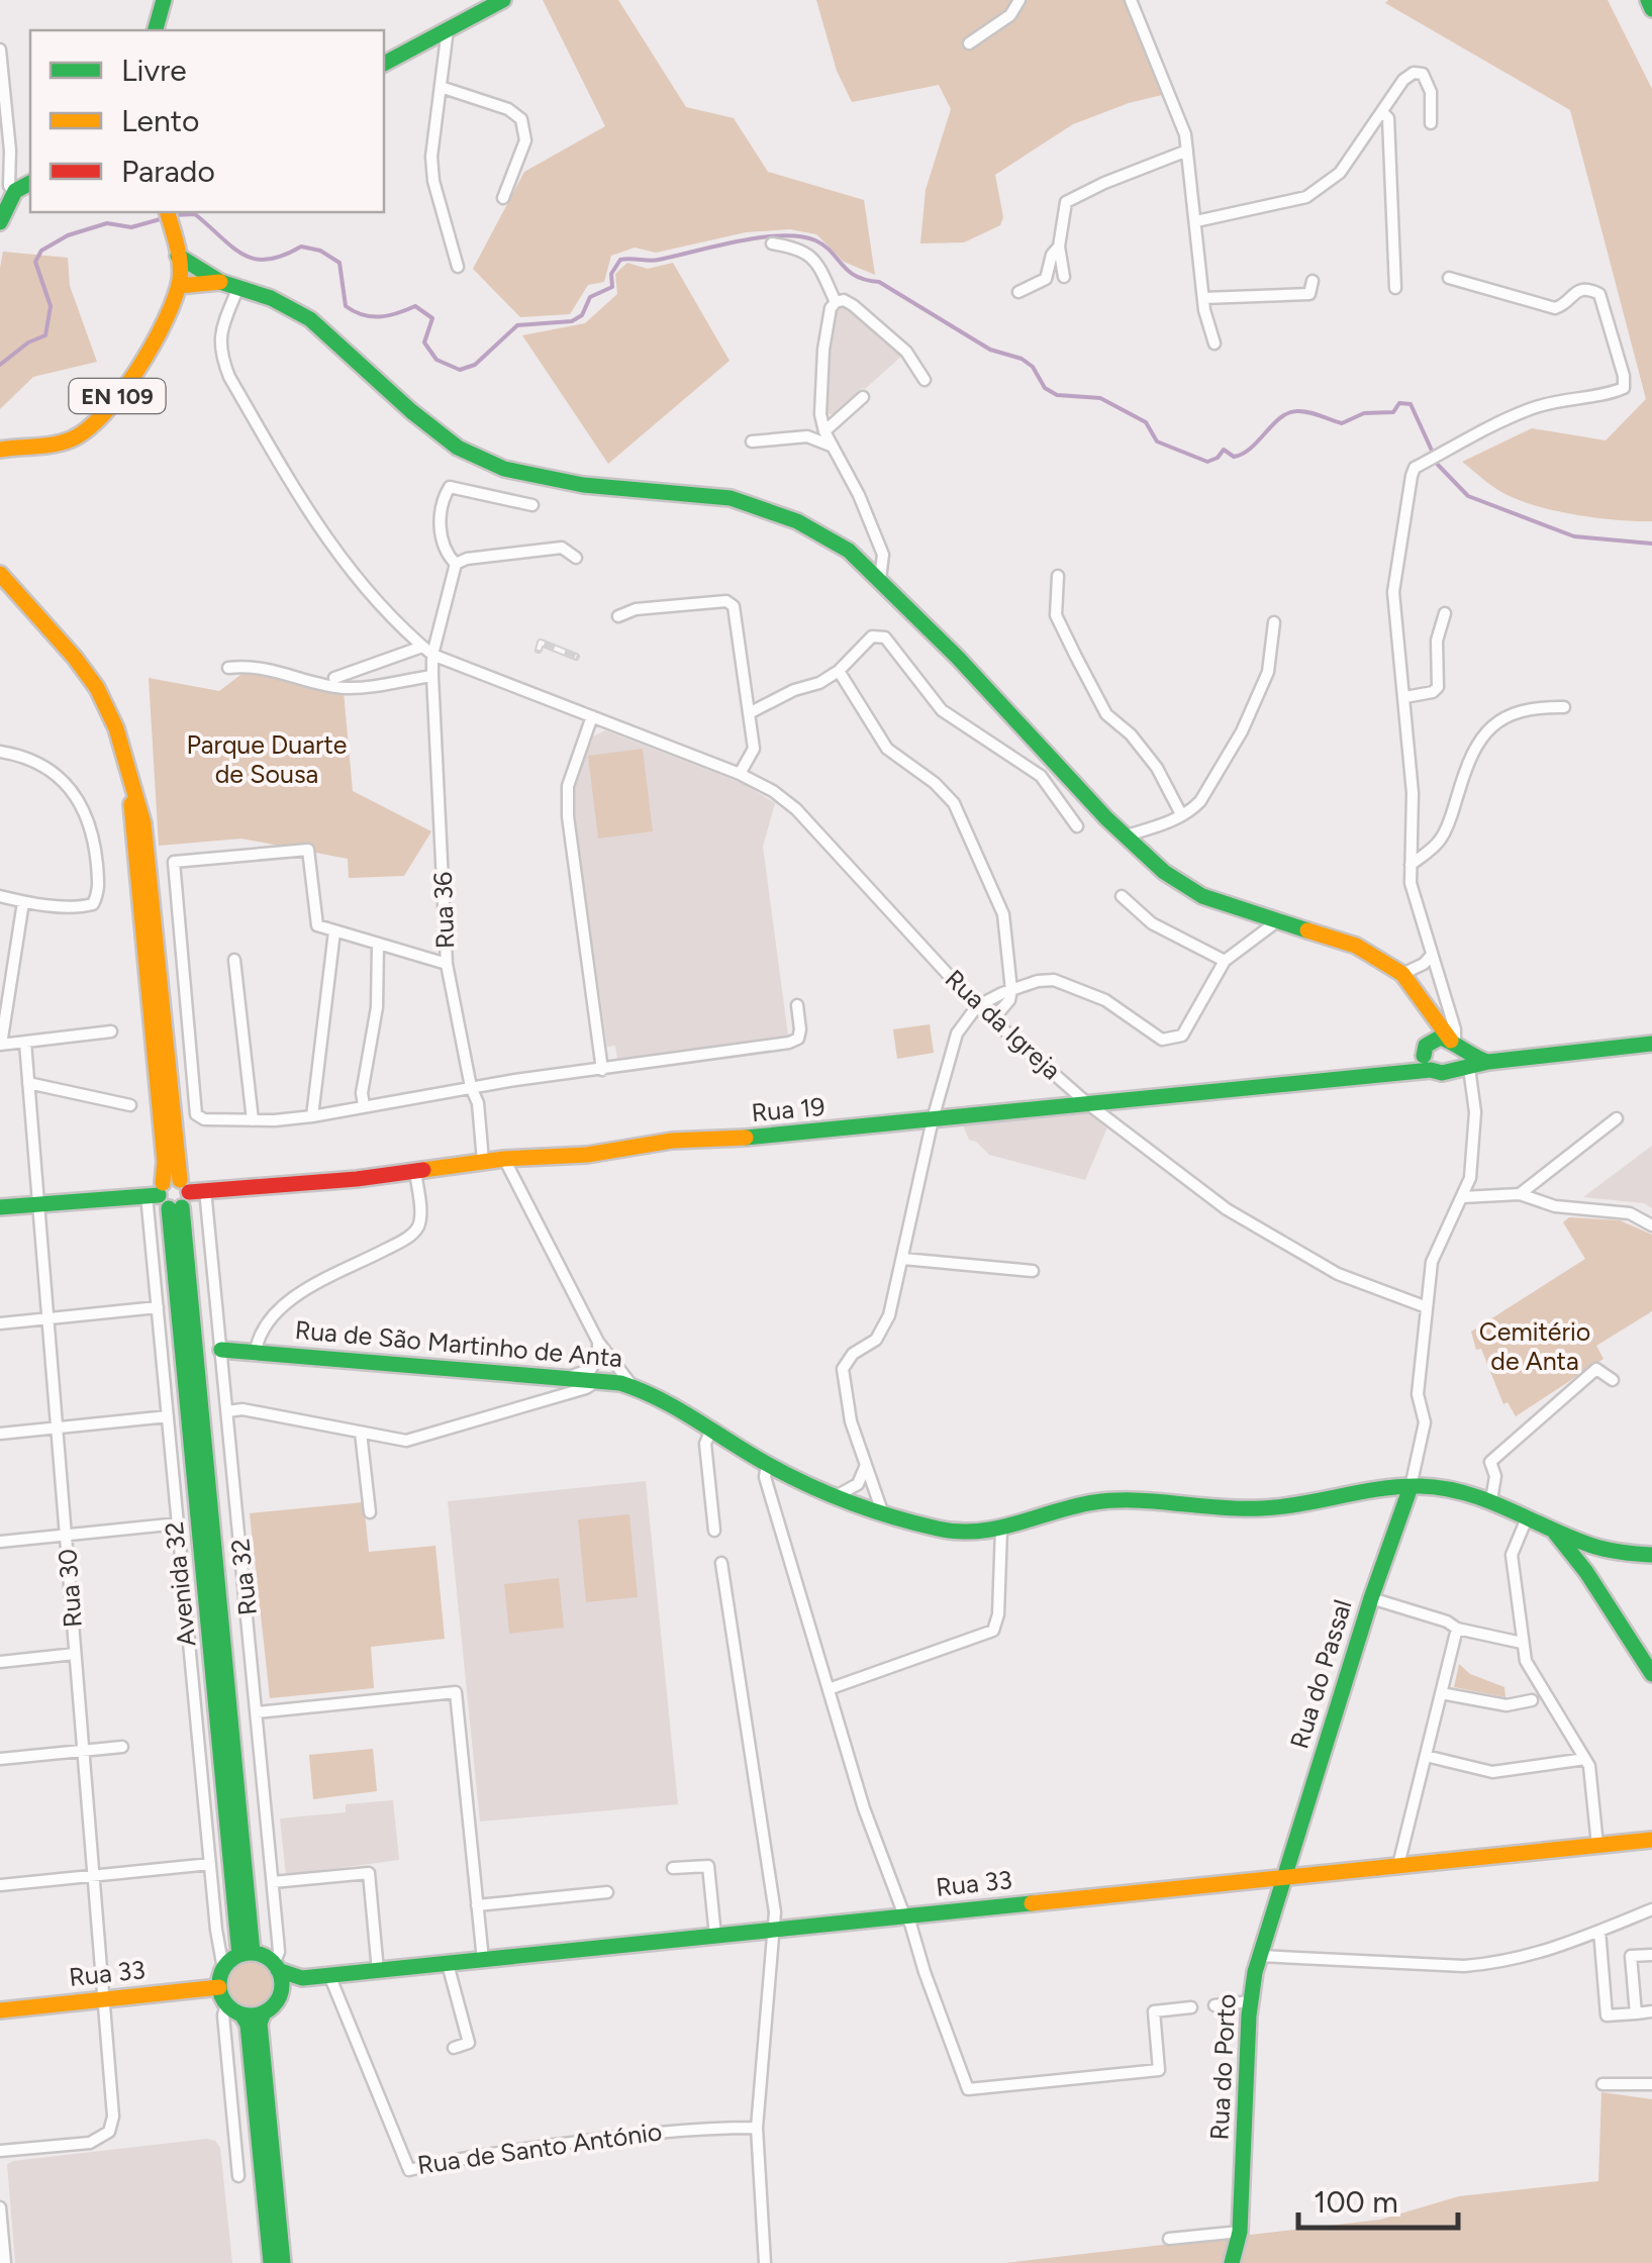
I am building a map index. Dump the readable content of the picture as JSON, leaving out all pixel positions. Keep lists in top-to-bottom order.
{
  "streets": {
    "main road": [
      "EN 109",
      "Rua 19",
      "Rua de São Martinho de Anta",
      "Avenida 32",
      "Rua do Passal",
      "Rua 33",
      "Rua do Porto"
    ],
    "street": [
      "Rua 36",
      "Rua da Igreja",
      "Rua 32",
      "Rua 30",
      "Rua de Santo António"
    ]
  },
  "crossings": [
    ["Rua 36", "Rua da Igreja"],
    ["Rua 36", "Rua 19"],
    ["Rua da Igreja", "Rua 19"],
    ["Rua 19", "Rua 32"],
    ["Rua 19", "Avenida 32"],
    ["Rua 19", "Rua 30"],
    ["Rua de São Martinho de Anta", "Rua 32"],
    ["Rua de São Martinho de Anta", "Rua do Passal"],
    ["Rua 32", "Avenida 32"],
    ["Rua 32", "Rua 33"],
    ["Avenida 32", "Rua 33"],
    ["Rua 30", "Rua 33"],
    ["Rua do Passal", "Rua 33"],
    ["Rua do Passal", "Rua do Porto"],
    ["Rua 33", "Rua do Porto"],
    ["Rua 33", "Rua de Santo António"]
  ],
  "parks": ["Parque Duarte de Sousa", "Cemitério de Anta"],
  "legend": ["Livre", "Lento", "Parado"],
  "scale_bar": "100 m"
}
